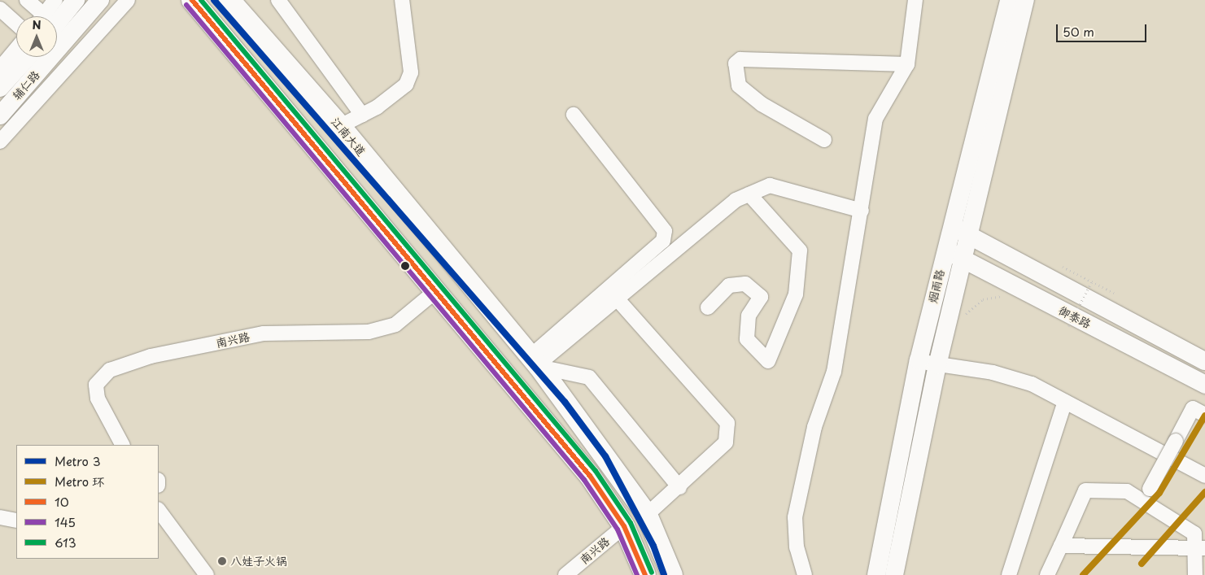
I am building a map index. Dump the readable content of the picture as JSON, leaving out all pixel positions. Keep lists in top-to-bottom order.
{
  "streets": {
    "highway": ["江南大道"],
    "main road": ["辅仁路", "烟雨路", "御泰路"],
    "street": ["南兴路"]
  },
  "crossings": [
    ["烟雨路", "御泰路"]
  ],
  "places": ["八娃子火锅"],
  "lines": [
    "metro line 3",
    "transit line 10",
    "transit line 613",
    "transit line 145",
    "metro line 环"
  ],
  "legend": [
    "Metro 3",
    "Metro 环",
    "10",
    "145",
    "613"
  ],
  "scale_bar": "50 m",
  "north": "top"
}
